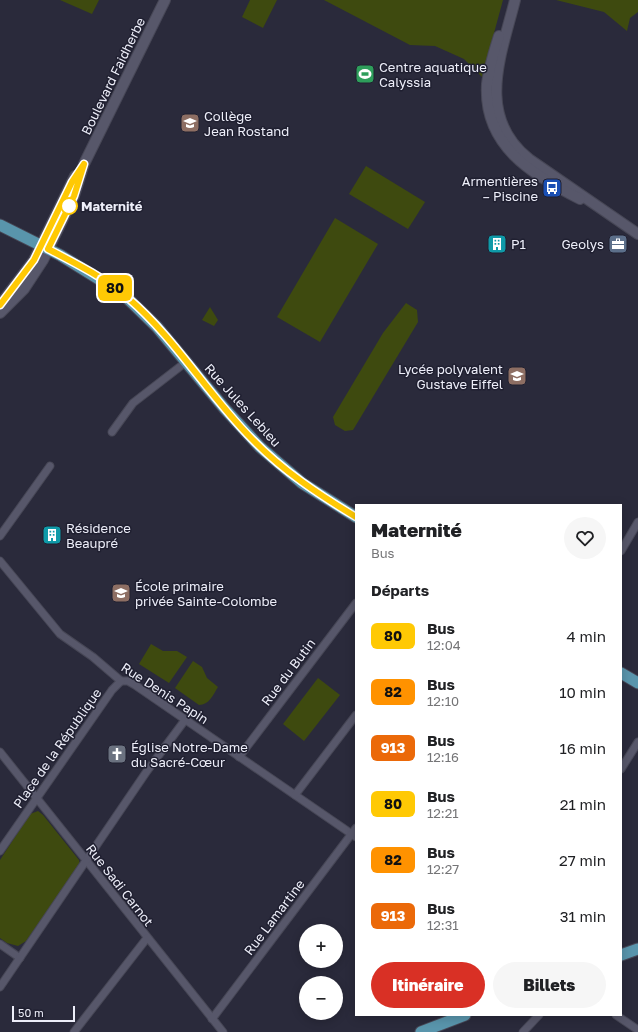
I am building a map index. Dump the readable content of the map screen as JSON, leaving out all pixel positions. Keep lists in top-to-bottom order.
{
  "streets": {
    "main road": ["Rue Jules Lebleu"],
    "street": [
      "Boulevard Faidherbe",
      "Rue du Butin",
      "Rue Denis Papin",
      "Place de la République",
      "Rue Sadi Carnot",
      "Rue Lamartine"
    ]
  },
  "crossings": [
    ["Boulevard Faidherbe", "Rue Jules Lebleu"],
    ["Rue du Butin", "Rue Denis Papin"],
    ["Rue Denis Papin", "Place de la République"],
    ["Rue Denis Papin", "Rue Lamartine"],
    ["Place de la République", "Rue Sadi Carnot"],
    ["Rue Sadi Carnot", "Rue Lamartine"]
  ],
  "places": {
    "sports": ["Centre aquatique Calyssia"],
    "school or university": ["Collège Jean Rostand", "Lycée polyvalent Gustave Eiffel", "École primaire privée Sainte-Colombe"],
    "bus stop": ["Armentières – Piscine"],
    "other": ["Maternité"],
    "building": ["P1", "Résidence Beaupré"],
    "office": ["Geolys"],
    "church": ["Église Notre-Dame du Sacré-Cœur"]
  },
  "lines": ["bus line 80"],
  "scale_bar": "50 m",
  "page": {
    "on_map": "80",
    "heading": [
      ["Maternité", "Bus"],
      "Départs"
    ],
    "list": [
      {
        "mark": "80",
        "name": "Bus",
        "note": "12:04",
        "value": "4 min"
      },
      {
        "mark": "82",
        "name": "Bus",
        "note": "12:10",
        "value": "10 min"
      },
      {
        "mark": "913",
        "name": "Bus",
        "note": "12:16",
        "value": "16 min"
      },
      {
        "mark": "80",
        "name": "Bus",
        "note": "12:21",
        "value": "21 min"
      },
      {
        "mark": "82",
        "name": "Bus",
        "note": "12:27",
        "value": "27 min"
      },
      {
        "mark": "913",
        "name": "Bus",
        "note": "12:31",
        "value": "31 min"
      }
    ],
    "map_buttons": ["+", "−"],
    "buttons": ["Itinéraire", "Billets"],
    "scale": "50 m"
  }
}
